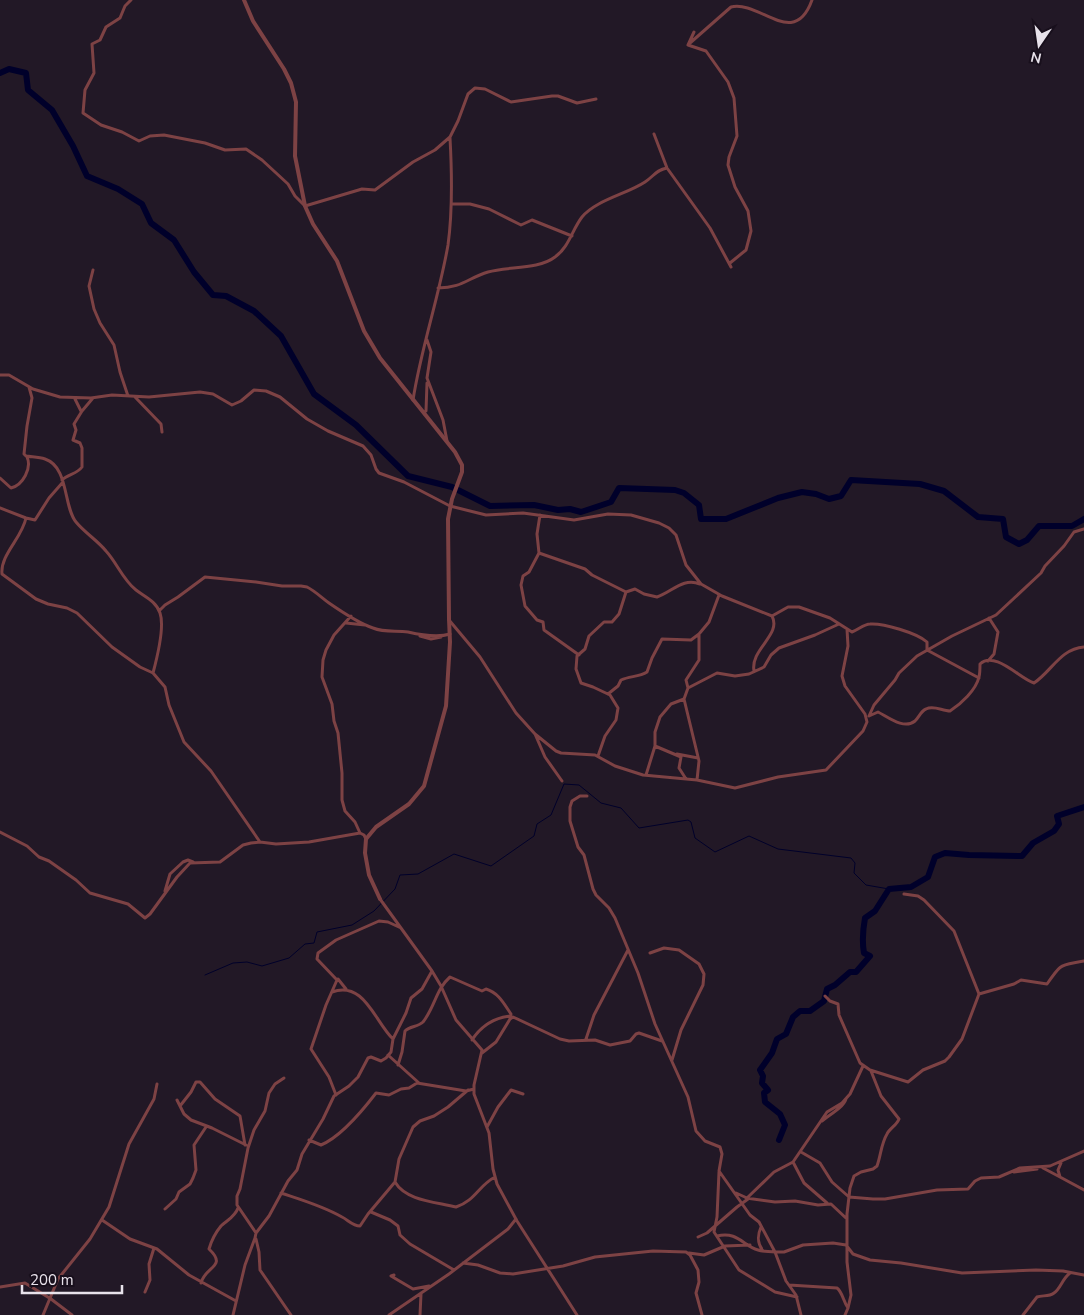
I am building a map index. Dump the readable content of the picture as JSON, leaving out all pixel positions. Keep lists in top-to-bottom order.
{
  "scale_bar": "200 m",
  "north": "bottom"
}
